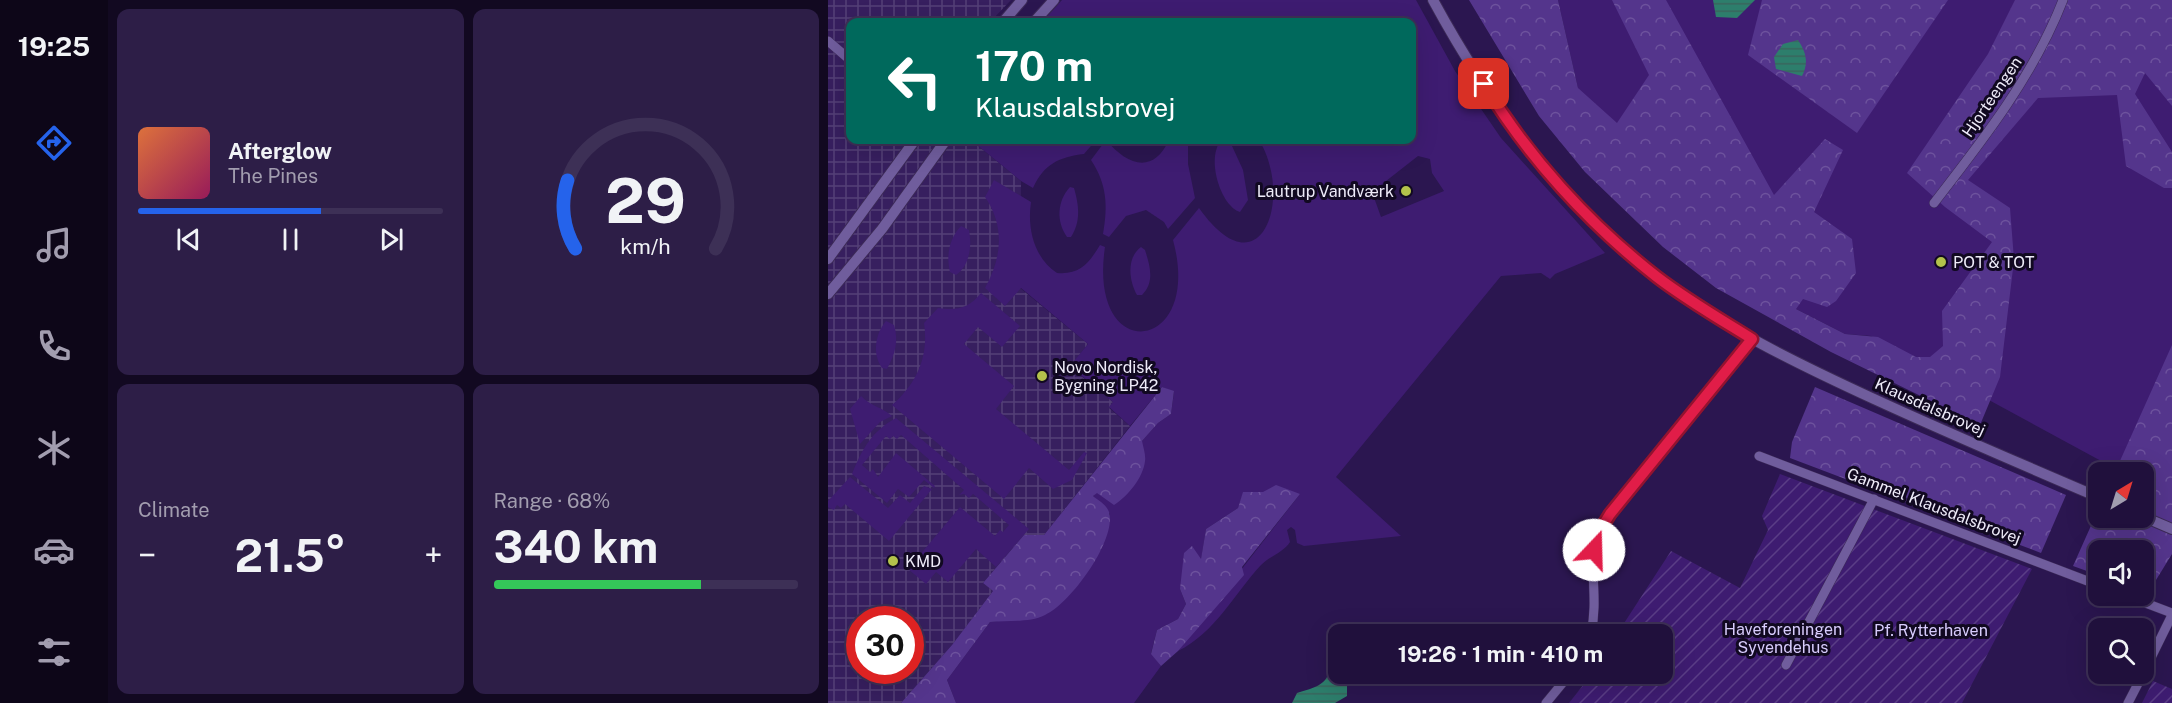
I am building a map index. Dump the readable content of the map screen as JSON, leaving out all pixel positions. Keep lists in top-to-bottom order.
{
  "streets": {
    "street": ["Hjorteengen", "Klausdalsbrovej", "Gammel Klausdalsbrovej"]
  },
  "parks": ["Haveforeningen Syvendehus", "Pf. Rytterhaven"],
  "places": [
    "Lautrup Vandværk",
    "POT & TOT",
    "Novo Nordisk, Bygning LP42",
    "KMD"
  ],
  "north": "top right",
  "page": {
    "tabs": "19:25",
    "turn": ["170 m", "Klausdalsbrovej"],
    "song": ["Afterglow", "The Pines"],
    "tile": [
      "Climate",
      ["Range · 68%", "340 km"]
    ],
    "heat": ["−", "21.5°", "+"],
    "limit": "30",
    "trip": "19:26 · 1 min · 410 m",
    "gauge": ["29", "km/h"]
  }
}
